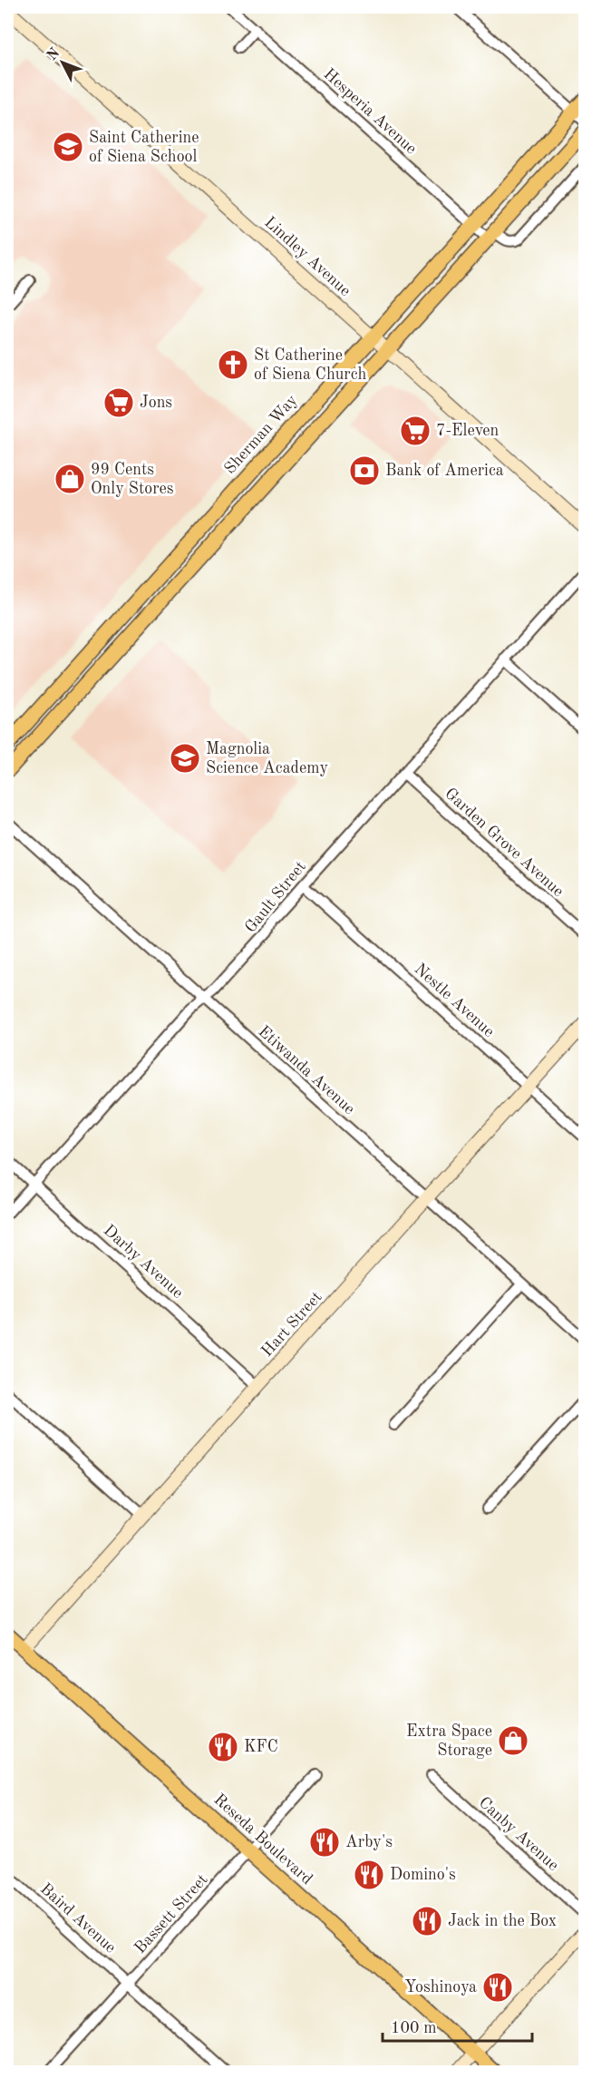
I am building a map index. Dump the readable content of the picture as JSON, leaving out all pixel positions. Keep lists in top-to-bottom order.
{
  "streets": {
    "main road": [
      "Lindley Avenue",
      "Sherman Way",
      "Hart Street",
      "Reseda Boulevard"
    ],
    "street": [
      "Hesperia Avenue",
      "Garden Grove Avenue",
      "Gault Street",
      "Nestle Avenue",
      "Etiwanda Avenue",
      "Darby Avenue",
      "Canby Avenue",
      "Bassett Street",
      "Baird Avenue"
    ]
  },
  "crossings": [
    ["Hesperia Avenue", "Sherman Way"],
    ["Lindley Avenue", "Sherman Way"],
    ["Garden Grove Avenue", "Gault Street"],
    ["Gault Street", "Nestle Avenue"],
    ["Gault Street", "Etiwanda Avenue"],
    ["Gault Street", "Darby Avenue"],
    ["Nestle Avenue", "Hart Street"],
    ["Etiwanda Avenue", "Hart Street"],
    ["Darby Avenue", "Hart Street"],
    ["Hart Street", "Reseda Boulevard"],
    ["Reseda Boulevard", "Bassett Street"],
    ["Bassett Street", "Baird Avenue"]
  ],
  "places": {
    "school or university": ["Saint Catherine of Siena School", "Magnolia Science Academy"],
    "church": ["St Catherine of Siena Church"],
    "supermarket": ["Jons", "7-Eleven"],
    "bank": ["Bank of America"],
    "shop": ["99 Cents Only Stores", "Extra Space Storage"],
    "restaurant": [
      "KFC",
      "Arby's",
      "Domino's",
      "Jack in the Box",
      "Yoshinoya"
    ]
  },
  "scale_bar": "100 m",
  "north": "top left"
}
